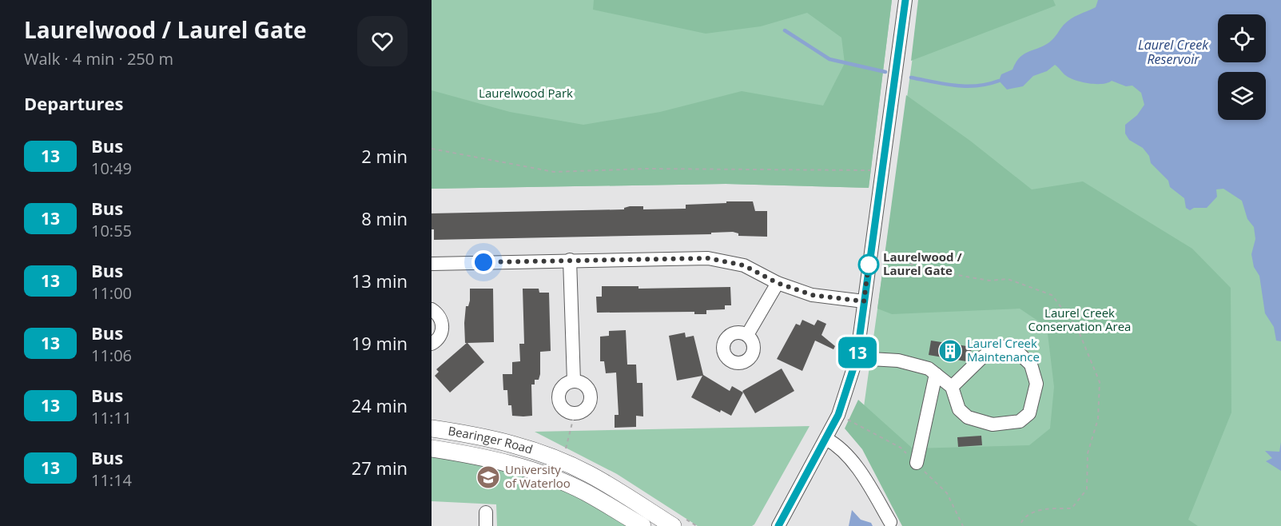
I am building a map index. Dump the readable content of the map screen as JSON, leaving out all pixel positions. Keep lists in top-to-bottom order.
{
  "streets": {
    "main road": ["Bearinger Road"]
  },
  "water": ["Laurel Creek Reservoir"],
  "parks": ["Laurelwood Park", "Laurel Creek Conservation Area"],
  "places": {
    "other": ["Laurelwood / Laurel Gate"],
    "building": ["Laurel Creek Maintenance"],
    "school or university": ["University of Waterloo"]
  },
  "lines": ["bus line 13"],
  "page": {
    "heading": [
      ["Laurelwood / Laurel Gate", "Walk · 4 min · 250 m"],
      "Departures"
    ],
    "on_map": "13",
    "list": [
      {
        "mark": "13",
        "name": "Bus",
        "note": "10:49",
        "value": "2 min"
      },
      {
        "mark": "13",
        "name": "Bus",
        "note": "10:55",
        "value": "8 min"
      },
      {
        "mark": "13",
        "name": "Bus",
        "note": "11:00",
        "value": "13 min"
      },
      {
        "mark": "13",
        "name": "Bus",
        "note": "11:06",
        "value": "19 min"
      },
      {
        "mark": "13",
        "name": "Bus",
        "note": "11:11",
        "value": "24 min"
      },
      {
        "mark": "13",
        "name": "Bus",
        "note": "11:14",
        "value": "27 min"
      }
    ]
  }
}
